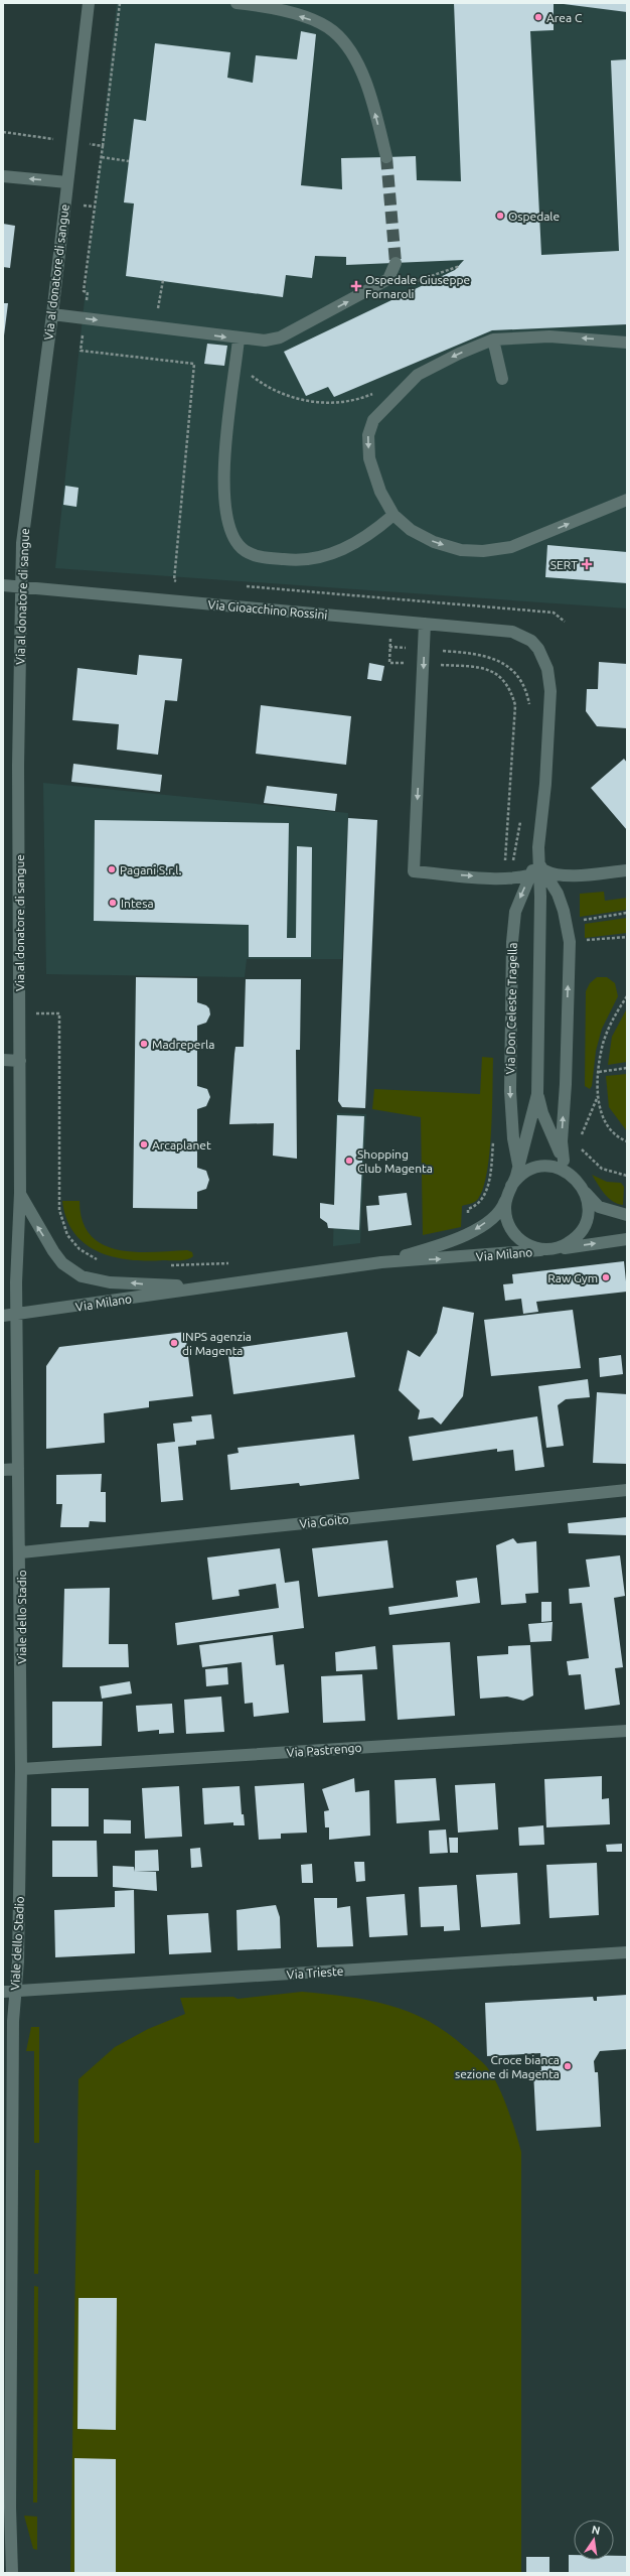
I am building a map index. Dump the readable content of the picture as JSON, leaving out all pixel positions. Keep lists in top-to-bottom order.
{
  "streets": {
    "street": [
      "Via al donatore di sangue",
      "Via Gioacchino Rossini",
      "Via Don Celeste Tragella",
      "Via Milano",
      "Via Goito",
      "Viale dello Stadio",
      "Via Pastrengo",
      "Via Trieste"
    ]
  },
  "crossings": [
    ["Via al donatore di sangue", "Via Gioacchino Rossini"],
    ["Via al donatore di sangue", "Via Milano"],
    ["Via al donatore di sangue", "Viale dello Stadio"],
    ["Via Gioacchino Rossini", "Via Don Celeste Tragella"],
    ["Via Milano", "Viale dello Stadio"],
    ["Via Goito", "Viale dello Stadio"],
    ["Viale dello Stadio", "Via Pastrengo"],
    ["Viale dello Stadio", "Via Trieste"]
  ],
  "places": {
    "other": [
      "Area C",
      "Ospedale",
      "Pagani S.r.l.",
      "Intesa",
      "Madreperla",
      "Arcaplanet",
      "Shopping Club Magenta",
      "Raw Gym",
      "INPS agenzia di Magenta",
      "Croce bianca sezione di Magenta"
    ],
    "health": ["Ospedale Giuseppe Fornaroli", "SERT"]
  },
  "north": "top"
}
